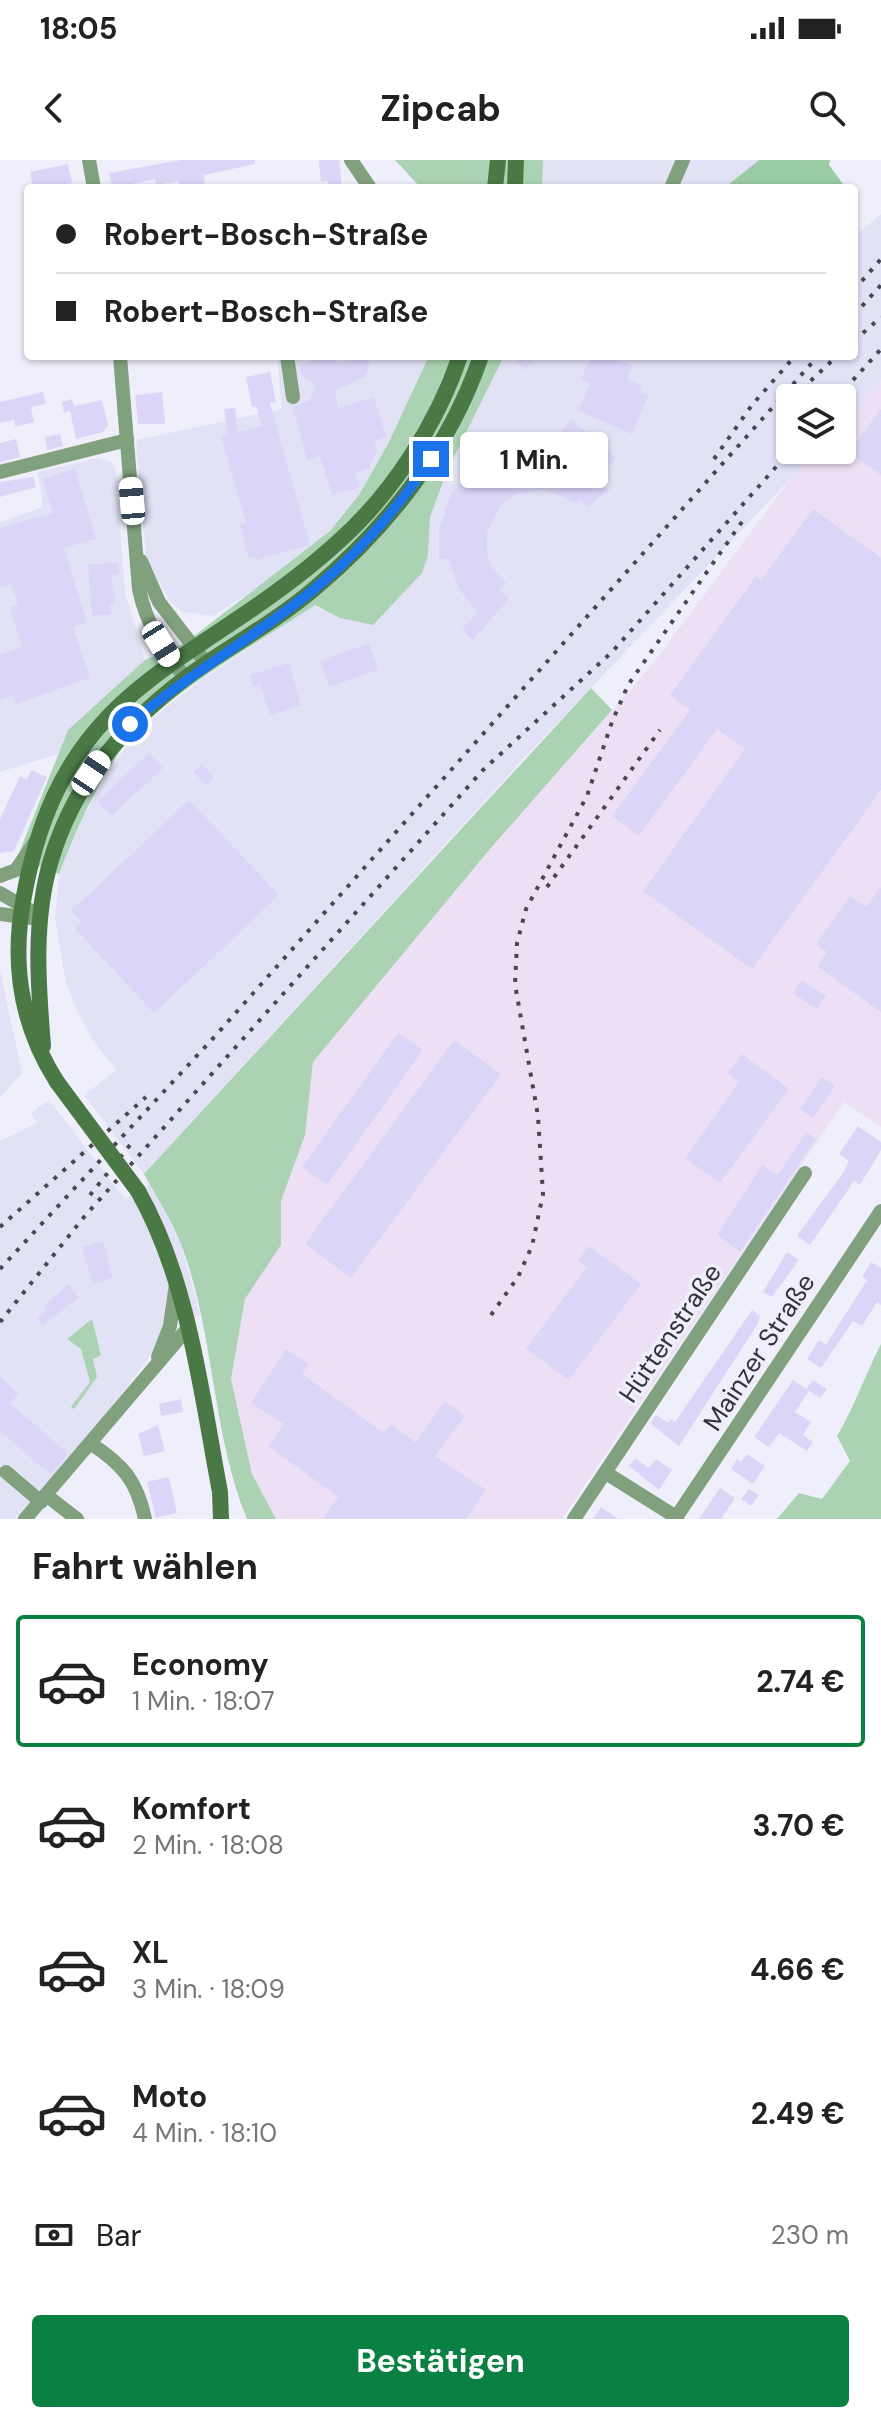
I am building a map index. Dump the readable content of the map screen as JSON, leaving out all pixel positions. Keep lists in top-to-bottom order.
{
  "streets": {
    "street": ["Hüttenstraße", "Mainzer Straße"]
  },
  "page": {
    "status": "18:05",
    "header": "Zipcab",
    "banner": ["Robert-Bosch-Straße", "Robert-Bosch-Straße"],
    "bubble": "1 Min.",
    "heading": "Fahrt wählen",
    "list": [
      {
        "name": "Economy",
        "note": "1 Min. · 18:07",
        "value": "2.74 €"
      },
      {
        "name": "Komfort",
        "note": "2 Min. · 18:08",
        "value": "3.70 €"
      },
      {
        "name": "XL",
        "note": "3 Min. · 18:09",
        "value": "4.66 €"
      },
      {
        "name": "Moto",
        "note": "4 Min. · 18:10",
        "value": "2.49 €"
      }
    ],
    "pay": ["Bar", "230 m"],
    "buttons": "Bestätigen"
  }
}
